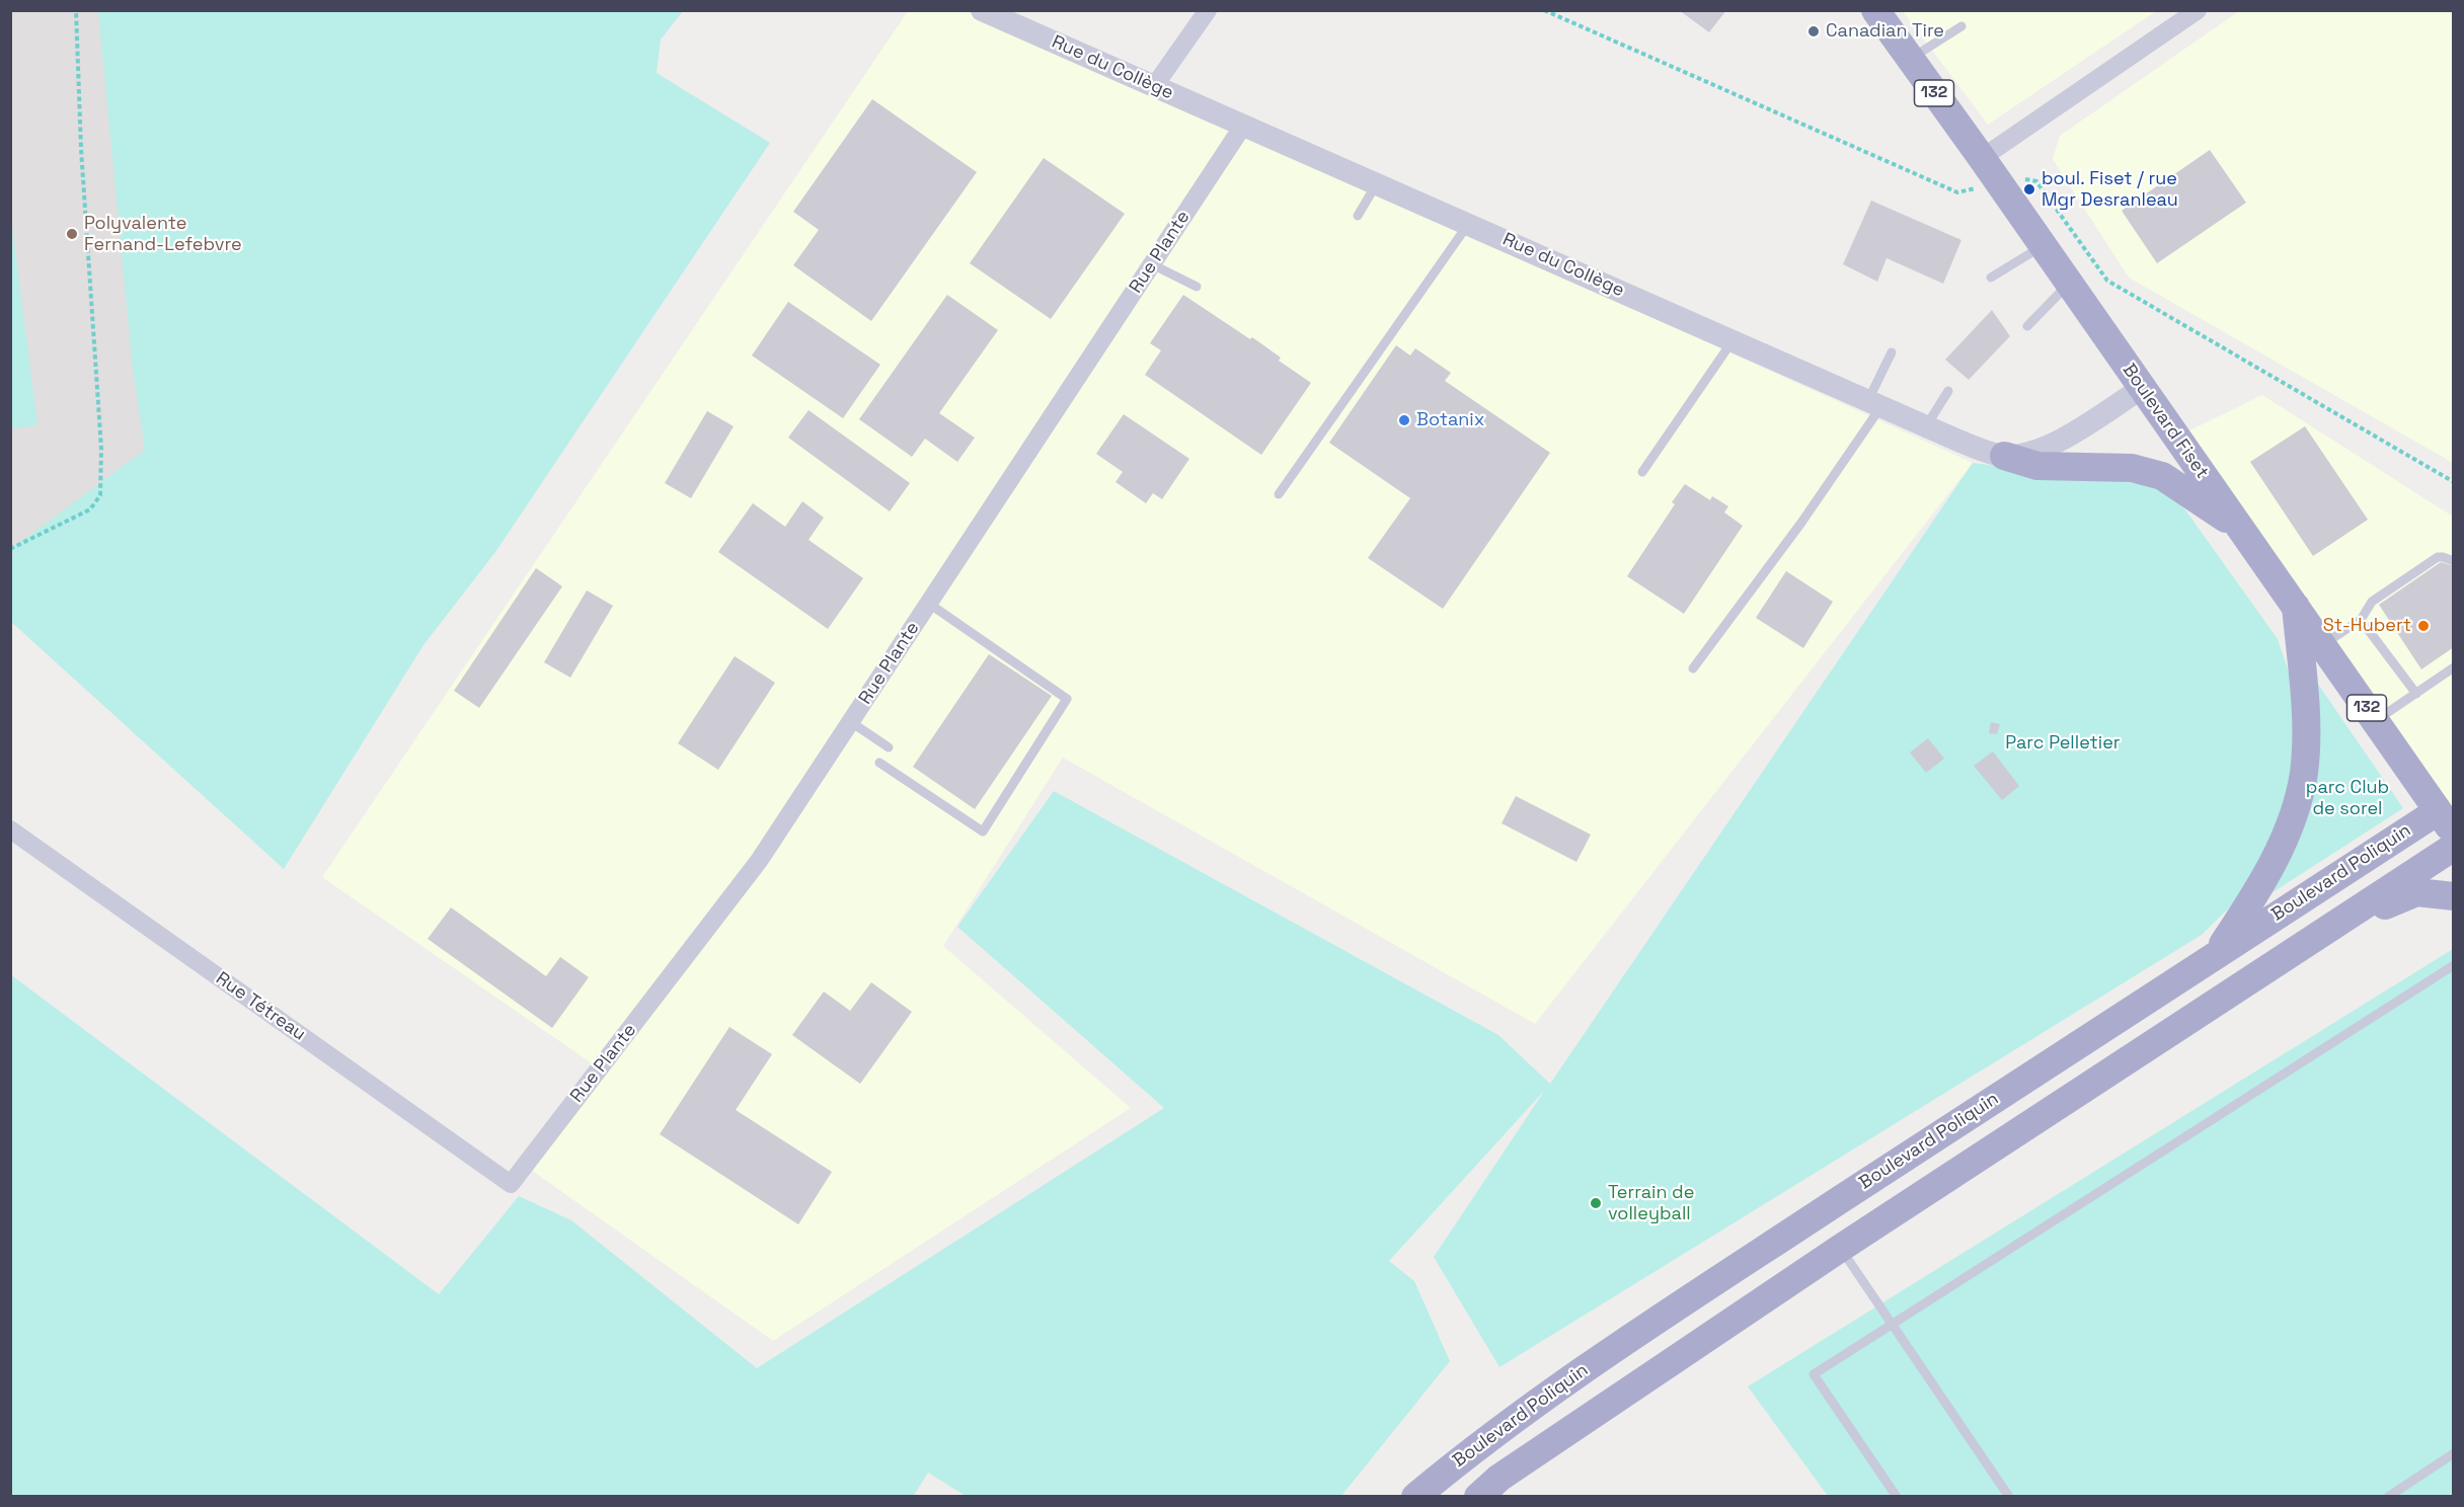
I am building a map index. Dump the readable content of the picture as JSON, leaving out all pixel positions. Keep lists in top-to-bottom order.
{
  "streets": {
    "main road": ["132", "Boulevard Fiset", "Boulevard Poliquin"],
    "street": ["Rue du Collège", "Rue Plante", "Rue Tétreau"]
  },
  "crossings": [
    ["Rue du Collège", "Rue Plante"],
    ["Rue du Collège", "Boulevard Fiset"],
    ["Rue Plante", "Rue Tétreau"],
    ["Boulevard Fiset", "Boulevard Poliquin"]
  ],
  "parks": ["Parc Pelletier", "parc Club de sorel"],
  "places": [
    "Canadian Tire",
    "boul. Fiset / rue Mgr Desranleau",
    "Polyvalente Fernand-Lefebvre",
    "Botanix",
    "St-Hubert",
    "Terrain de volleyball"
  ]
}
